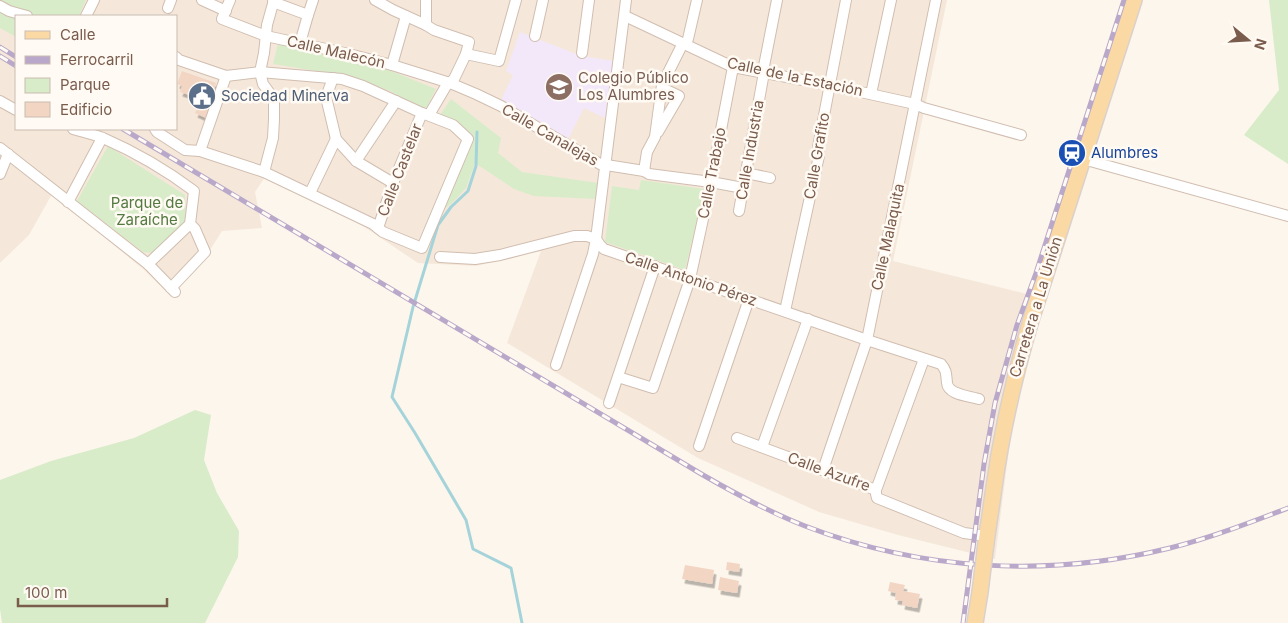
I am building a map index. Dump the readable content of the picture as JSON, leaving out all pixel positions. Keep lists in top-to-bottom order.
{
  "streets": {
    "main road": ["Carretera a La Unión"],
    "street": [
      "Calle Malecón",
      "Calle de la Estación",
      "Calle Canalejas",
      "Calle Industria",
      "Calle Grafito",
      "Calle Castelar",
      "Calle Trabajo",
      "Calle Malaquita",
      "Calle Antonio Pérez",
      "Calle Azufre"
    ]
  },
  "crossings": [
    ["Calle Malecón", "Calle Canalejas"],
    ["Calle Malecón", "Calle Castelar"],
    ["Calle de la Estación", "Calle Industria"],
    ["Calle de la Estación", "Calle Grafito"],
    ["Calle de la Estación", "Calle Trabajo"],
    ["Calle de la Estación", "Calle Malaquita"],
    ["Calle Canalejas", "Calle Industria"],
    ["Calle Canalejas", "Calle Castelar"],
    ["Calle Canalejas", "Calle Trabajo"],
    ["Calle Grafito", "Calle Antonio Pérez"],
    ["Calle Trabajo", "Calle Antonio Pérez"],
    ["Calle Malaquita", "Calle Antonio Pérez"],
    ["Calle Malaquita", "Calle Azufre"],
    ["Calle Antonio Pérez", "Calle Azufre"]
  ],
  "parks": ["Parque de Zaraíche"],
  "places": {
    "school or university": ["Colegio Público Los Alumbres"],
    "public building": ["Sociedad Minerva"],
    "station": ["Alumbres"]
  },
  "legend": [
    "Calle",
    "Ferrocarril",
    "Parque",
    "Edificio"
  ],
  "scale_bar": "100 m",
  "north": "right"
}
